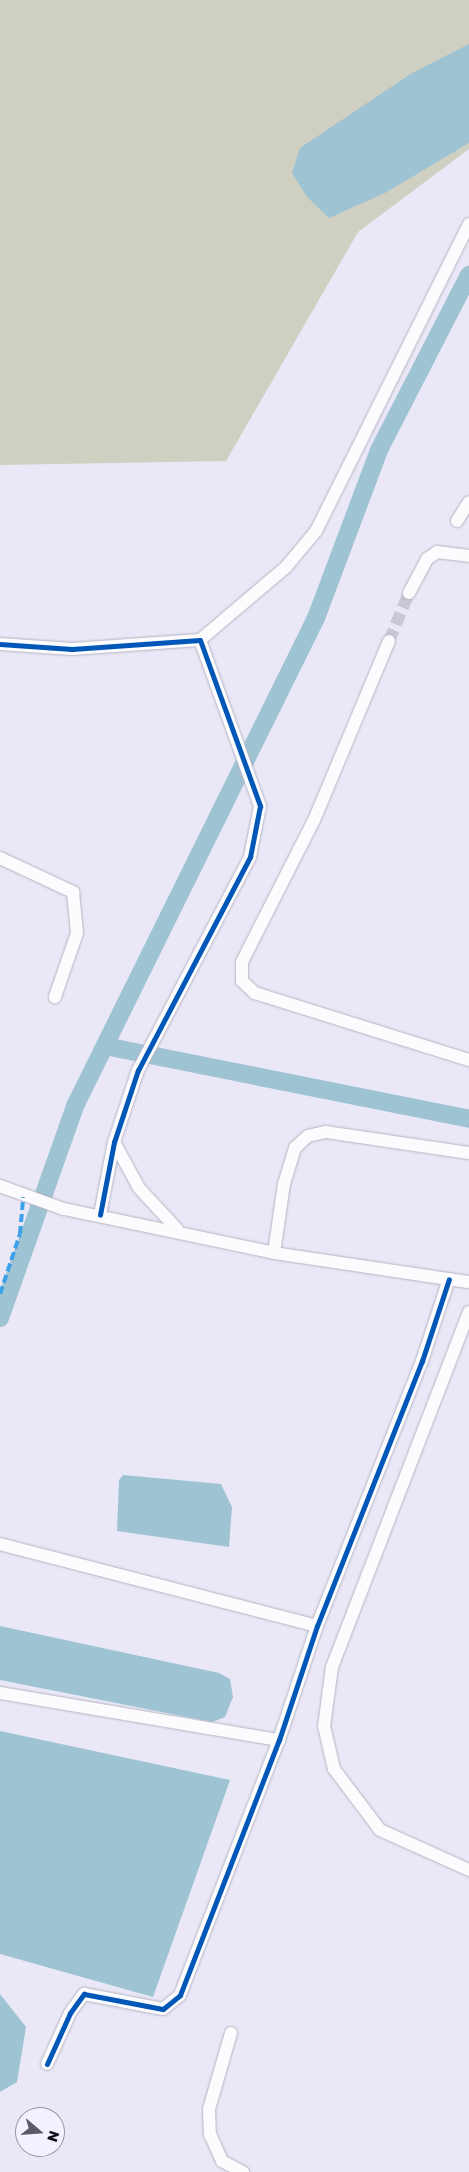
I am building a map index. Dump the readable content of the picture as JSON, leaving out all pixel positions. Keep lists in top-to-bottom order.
{
  "north": "right"
}
